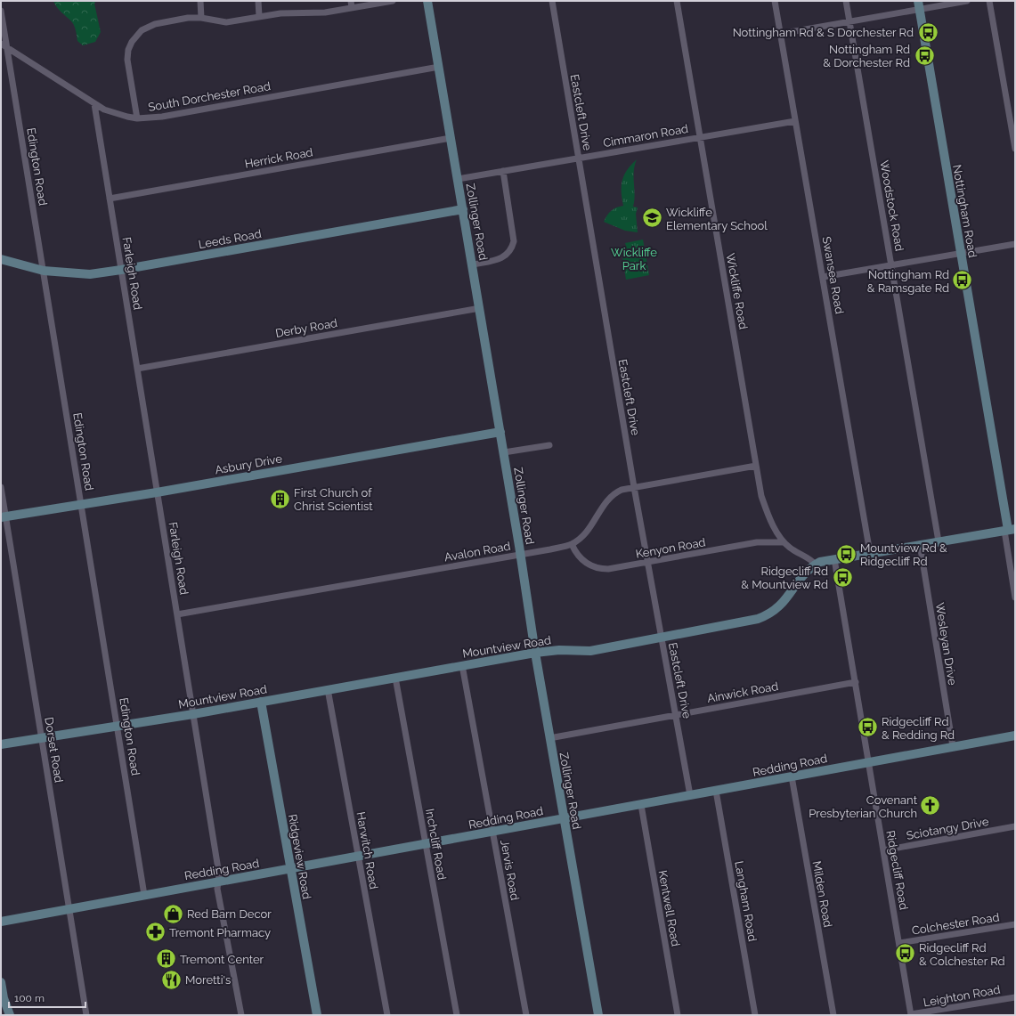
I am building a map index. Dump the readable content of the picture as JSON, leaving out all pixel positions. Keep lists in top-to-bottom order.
{
  "streets": {
    "street": [
      "South Dorchester Road",
      "Eastcleft Drive",
      "Cimmaron Road",
      "Herrick Road",
      "Edington Road",
      "Woodstock Road",
      "Nottingham Road",
      "Zollinger Road",
      "Leeds Road",
      "Farleigh Road",
      "Swansea Road",
      "Wickliffe Road",
      "Derby Road",
      "Asbury Drive",
      "Kenyon Road",
      "Avalon Road",
      "Wesleyan Drive",
      "Mountview Road",
      "Ainwick Road",
      "Dorset Road",
      "Redding Road",
      "Sciotangy Drive",
      "Inchcliff Road",
      "Harwitch Road",
      "Ridgeview Road",
      "Jervis Road",
      "Ridgecliff Road",
      "Milden Road",
      "Langham Road",
      "Kentwell Road",
      "Colchester Road",
      "Leighton Road"
    ]
  },
  "crossings": [
    ["South Dorchester Road", "Edington Road"],
    ["South Dorchester Road", "Zollinger Road"],
    ["South Dorchester Road", "Farleigh Road"],
    ["Eastcleft Drive", "Cimmaron Road"],
    ["Eastcleft Drive", "Kenyon Road"],
    ["Eastcleft Drive", "Avalon Road"],
    ["Eastcleft Drive", "Mountview Road"],
    ["Eastcleft Drive", "Ainwick Road"],
    ["Eastcleft Drive", "Redding Road"],
    ["Cimmaron Road", "Zollinger Road"],
    ["Cimmaron Road", "Swansea Road"],
    ["Cimmaron Road", "Wickliffe Road"],
    ["Herrick Road", "Zollinger Road"],
    ["Herrick Road", "Farleigh Road"],
    ["Edington Road", "Leeds Road"],
    ["Edington Road", "Asbury Drive"],
    ["Edington Road", "Mountview Road"],
    ["Edington Road", "Redding Road"],
    ["Woodstock Road", "Mountview Road"],
    ["Nottingham Road", "Mountview Road"],
    ["Zollinger Road", "Leeds Road"],
    ["Zollinger Road", "Derby Road"],
    ["Zollinger Road", "Asbury Drive"],
    ["Zollinger Road", "Avalon Road"],
    ["Zollinger Road", "Mountview Road"],
    ["Zollinger Road", "Ainwick Road"],
    ["Zollinger Road", "Redding Road"],
    ["Leeds Road", "Farleigh Road"],
    ["Farleigh Road", "Derby Road"],
    ["Farleigh Road", "Asbury Drive"],
    ["Farleigh Road", "Avalon Road"],
    ["Farleigh Road", "Mountview Road"],
    ["Farleigh Road", "Redding Road"],
    ["Swansea Road", "Mountview Road"],
    ["Wickliffe Road", "Kenyon Road"],
    ["Wickliffe Road", "Avalon Road"],
    ["Wickliffe Road", "Mountview Road"],
    ["Asbury Drive", "Dorset Road"],
    ["Kenyon Road", "Avalon Road"],
    ["Wesleyan Drive", "Mountview Road"],
    ["Wesleyan Drive", "Redding Road"],
    ["Mountview Road", "Dorset Road"],
    ["Mountview Road", "Inchcliff Road"],
    ["Mountview Road", "Harwitch Road"],
    ["Mountview Road", "Ridgeview Road"],
    ["Mountview Road", "Jervis Road"],
    ["Mountview Road", "Ridgecliff Road"],
    ["Ainwick Road", "Ridgecliff Road"],
    ["Dorset Road", "Redding Road"],
    ["Redding Road", "Inchcliff Road"],
    ["Redding Road", "Harwitch Road"],
    ["Redding Road", "Ridgeview Road"],
    ["Redding Road", "Jervis Road"],
    ["Redding Road", "Ridgecliff Road"],
    ["Redding Road", "Milden Road"],
    ["Redding Road", "Langham Road"],
    ["Redding Road", "Kentwell Road"],
    ["Sciotangy Drive", "Ridgecliff Road"],
    ["Ridgecliff Road", "Colchester Road"],
    ["Ridgecliff Road", "Leighton Road"]
  ],
  "parks": ["Wickliffe Park"],
  "places": {
    "bus stop": [
      "Nottingham Rd & S Dorchester Rd",
      "Nottingham Rd & Dorchester Rd",
      "Nottingham Rd & Ramsgate Rd",
      "Mountview Rd & Ridgecliff Rd",
      "Ridgecliff Rd & Mountview Rd",
      "Ridgecliff Rd & Redding Rd",
      "Ridgecliff Rd & Colchester Rd"
    ],
    "school or university": ["Wickliffe Elementary School"],
    "building": ["First Church of Christ Scientist", "Tremont Center"],
    "church": ["Covenant Presbyterian Church"],
    "shop": ["Red Barn Decor"],
    "pharmacy": ["Tremont Pharmacy"],
    "restaurant": ["Moretti's"]
  },
  "scale_bar": "100 m"
}
